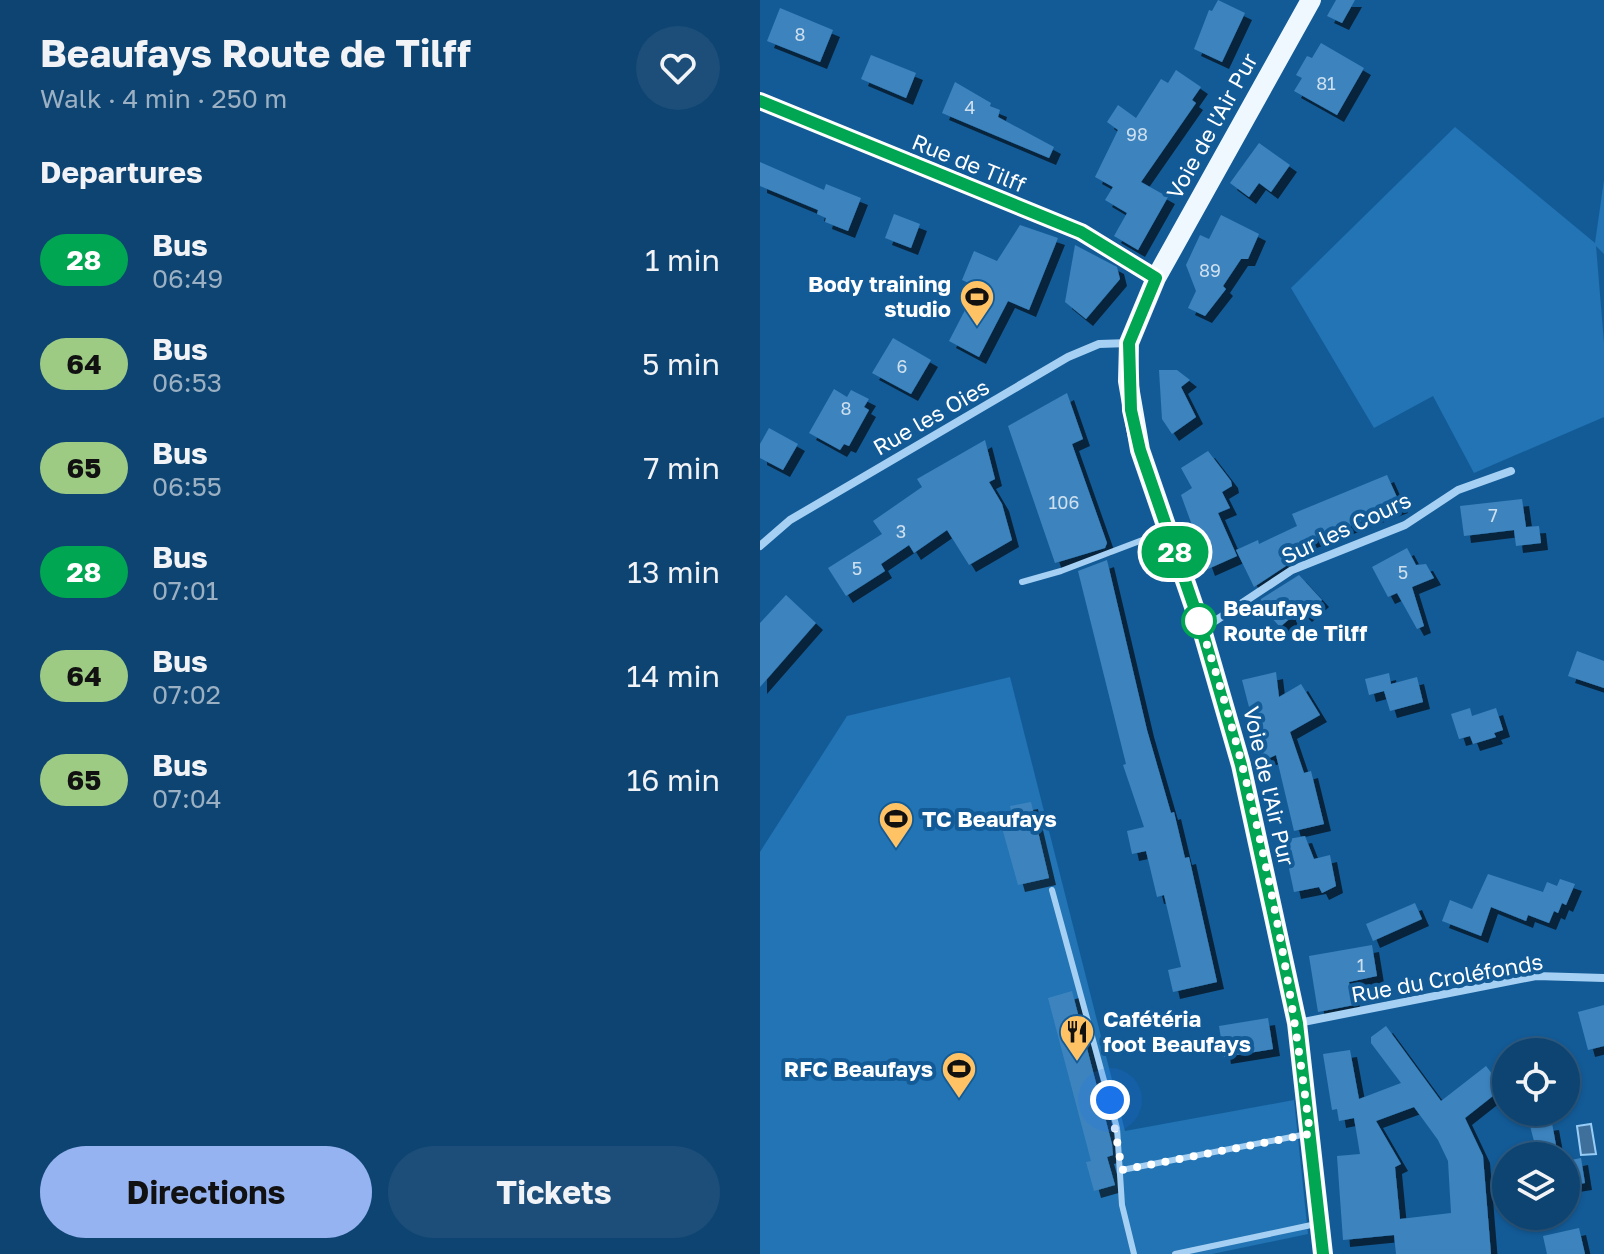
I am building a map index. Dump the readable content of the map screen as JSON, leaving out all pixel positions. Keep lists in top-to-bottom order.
{
  "streets": {
    "main road": ["Voie de l'Air Pur", "Rue de Tilff"],
    "street": ["Rue les Oies", "Sur les Cours", "Rue du Croléfonds"]
  },
  "crossings": [
    ["Voie de l'Air Pur", "Rue de Tilff"],
    ["Voie de l'Air Pur", "Rue les Oies"],
    ["Voie de l'Air Pur", "Sur les Cours"],
    ["Voie de l'Air Pur", "Rue du Croléfonds"]
  ],
  "places": {
    "sports": ["Body training studio", "TC Beaufays", "RFC Beaufays"],
    "other": ["Beaufays Route de Tilff"],
    "restaurant": ["Cafétéria foot Beaufays"]
  },
  "lines": ["bus line 28"],
  "house_numbers": [
    "8",
    "81",
    "4",
    "98",
    "89",
    "6",
    "8",
    "106",
    "7",
    "3",
    "5",
    "5",
    "1"
  ],
  "page": {
    "heading": [
      ["Beaufays Route de Tilff", "Walk · 4 min · 250 m"],
      "Departures"
    ],
    "on_map": "28",
    "list": [
      {
        "mark": "28",
        "name": "Bus",
        "note": "06:49",
        "value": "1 min"
      },
      {
        "mark": "64",
        "name": "Bus",
        "note": "06:53",
        "value": "5 min"
      },
      {
        "mark": "65",
        "name": "Bus",
        "note": "06:55",
        "value": "7 min"
      },
      {
        "mark": "28",
        "name": "Bus",
        "note": "07:01",
        "value": "13 min"
      },
      {
        "mark": "64",
        "name": "Bus",
        "note": "07:02",
        "value": "14 min"
      },
      {
        "mark": "65",
        "name": "Bus",
        "note": "07:04",
        "value": "16 min"
      }
    ],
    "buttons": ["Directions", "Tickets"]
  }
}
